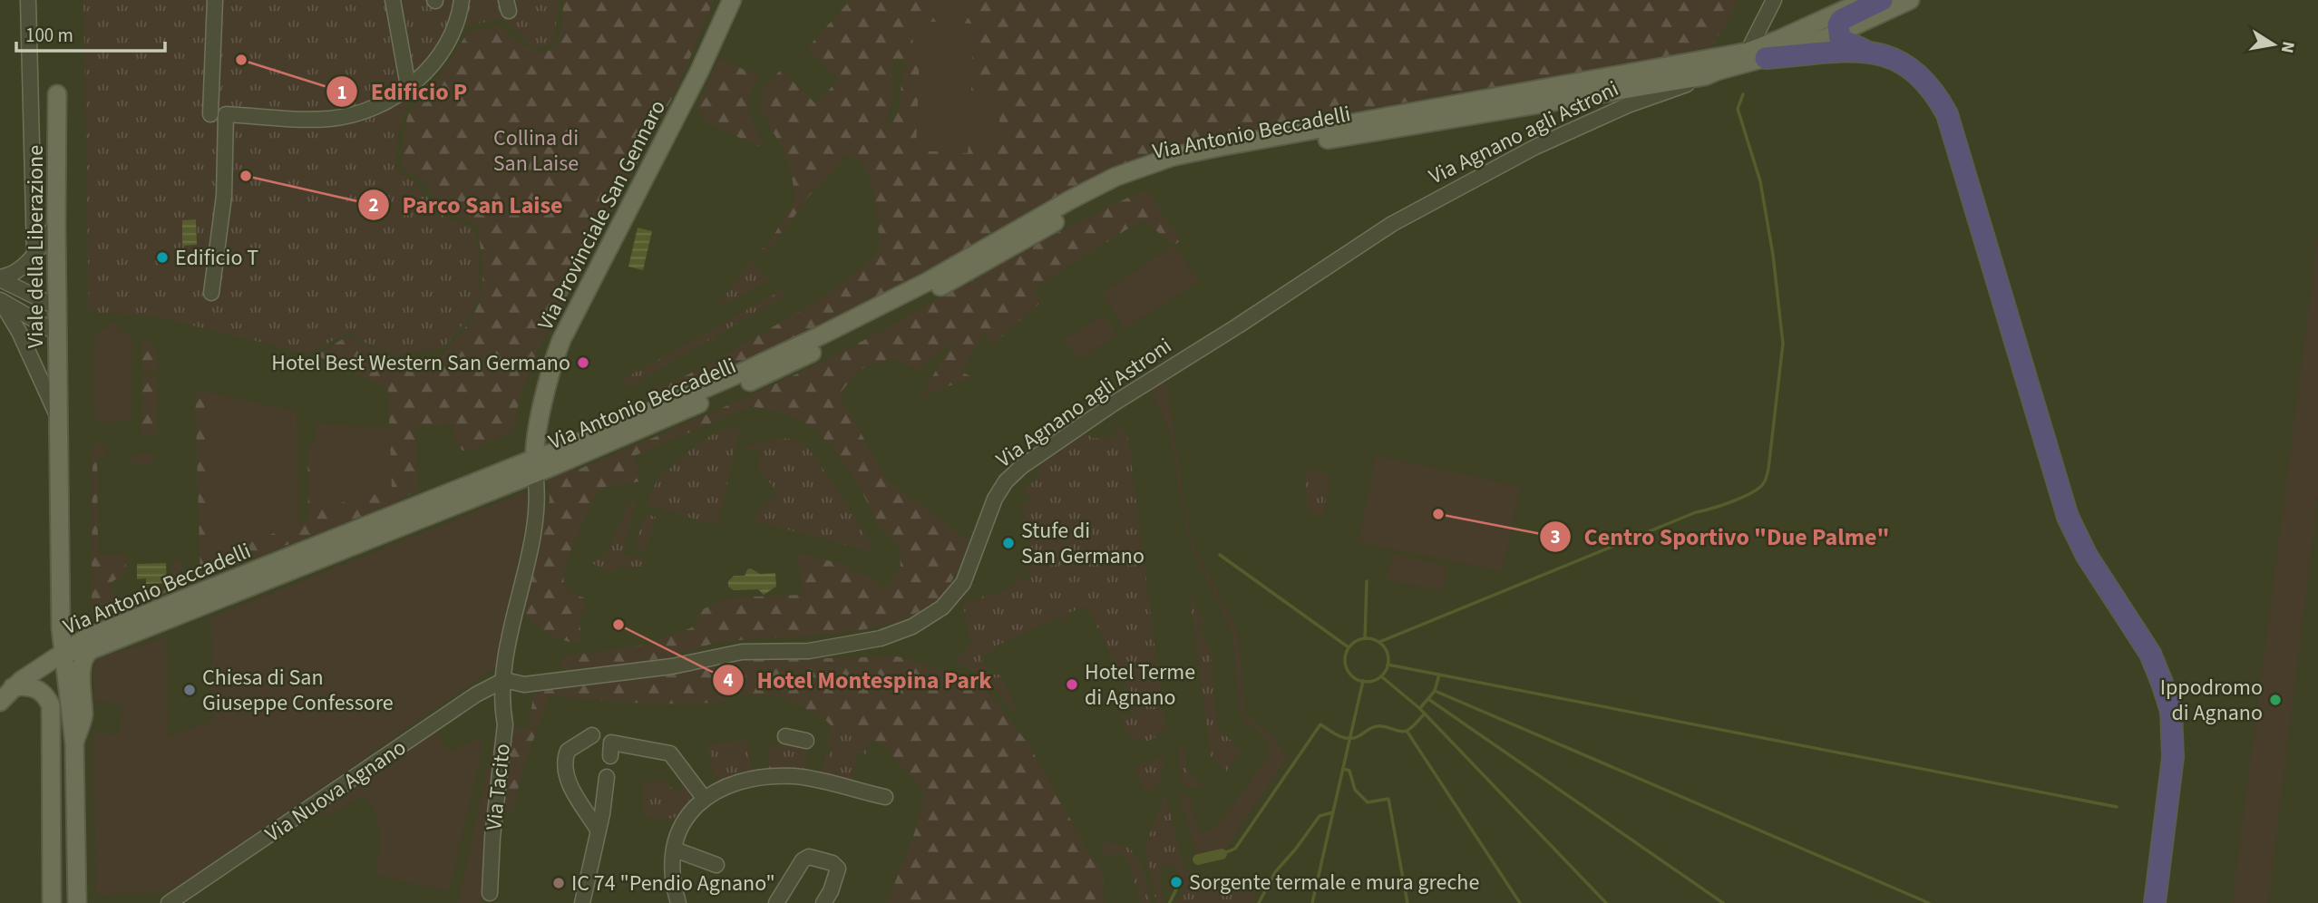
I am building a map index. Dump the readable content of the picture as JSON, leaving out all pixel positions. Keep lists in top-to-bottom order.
{
  "streets": {
    "main road": ["Via Antonio Beccadelli", "Via Provinciale San Gennaro", "Viale della Liberazione"],
    "street": ["Via Agnano agli Astroni", "Via Tacito", "Via Nuova Agnano"]
  },
  "crossings": [
    ["Via Antonio Beccadelli", "Via Agnano agli Astroni"],
    ["Via Antonio Beccadelli", "Via Provinciale San Gennaro"],
    ["Via Antonio Beccadelli", "Viale della Liberazione"],
    ["Via Agnano agli Astroni", "Via Provinciale San Gennaro"],
    ["Via Agnano agli Astroni", "Via Tacito"],
    ["Via Agnano agli Astroni", "Via Nuova Agnano"],
    ["Via Provinciale San Gennaro", "Via Tacito"],
    ["Via Provinciale San Gennaro", "Via Nuova Agnano"],
    ["Via Tacito", "Via Nuova Agnano"]
  ],
  "parks": ["Collina di San Laise"],
  "places": [
    "Edificio P",
    "Parco San Laise",
    "Edificio T",
    "Hotel Best Western San Germano",
    "Centro Sportivo \"Due Palme\"",
    "Stufe di San Germano",
    "Hotel Montespina Park",
    "Hotel Terme di Agnano",
    "Chiesa di San Giuseppe Confessore",
    "Ippodromo di Agnano",
    "Sorgente termale e mura greche",
    "IC 74 \"Pendio Agnano\""
  ],
  "scale_bar": "100 m",
  "north": "right"
}
